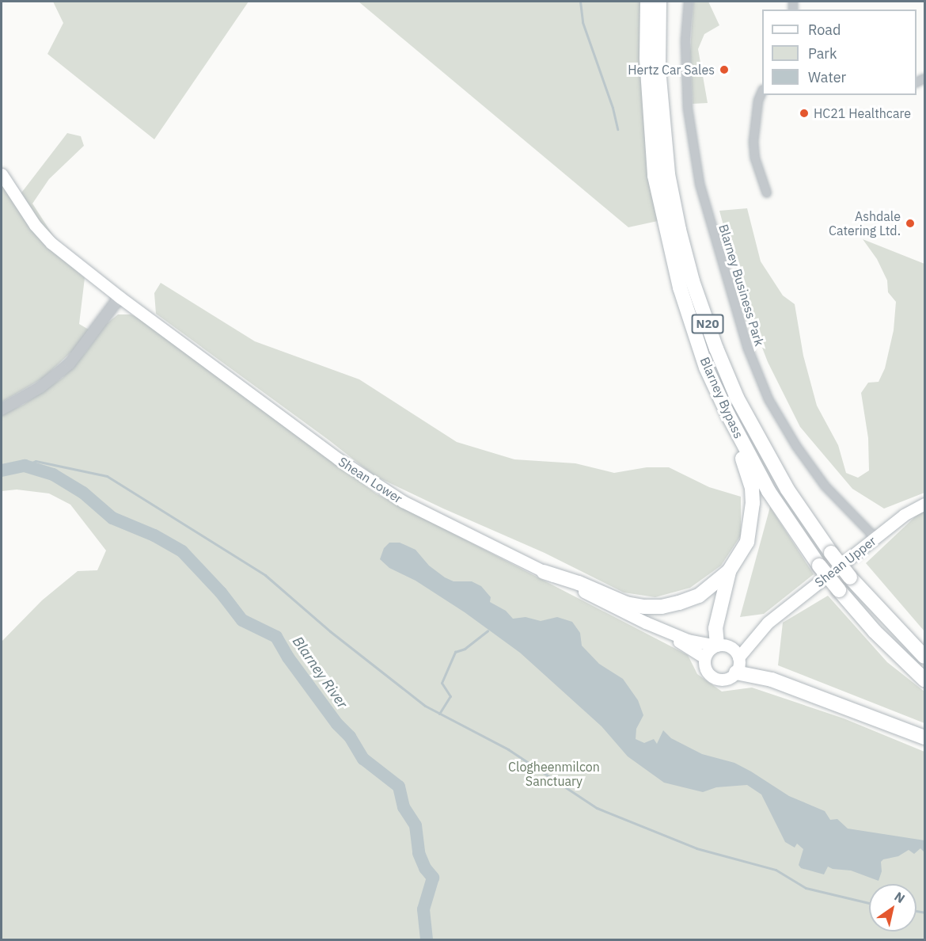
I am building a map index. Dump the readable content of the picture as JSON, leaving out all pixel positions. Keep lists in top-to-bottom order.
{
  "streets": {
    "highway": ["N20", "Blarney Bypass"],
    "main road": ["Shean Lower", "Shean Upper"],
    "street": ["Blarney Business Park"]
  },
  "crossings": [
    ["Blarney Business Park", "Shean Upper"],
    ["Shean Lower", "Shean Upper"]
  ],
  "water": ["Blarney River"],
  "parks": ["Clogheenmilcon Sanctuary"],
  "places": ["Hertz Car Sales", "HC21 Healthcare", "Ashdale Catering Ltd."],
  "legend": ["Road", "Park", "Water"],
  "north": "top right"
}
